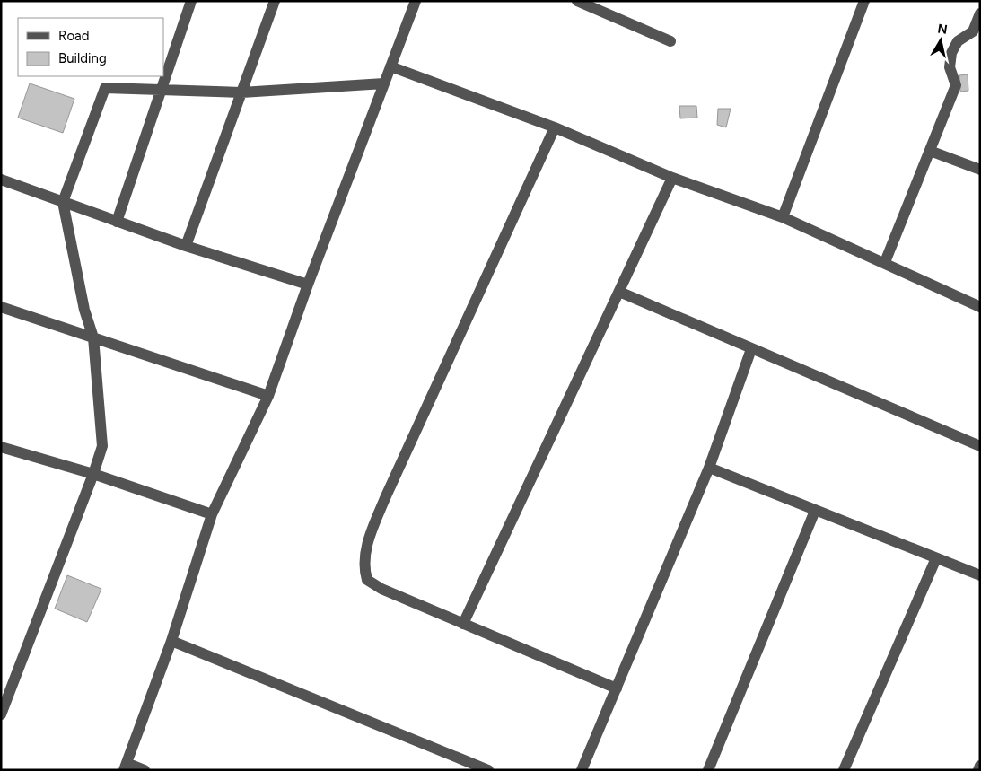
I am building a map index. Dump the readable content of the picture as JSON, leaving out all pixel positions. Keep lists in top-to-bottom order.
{
  "legend": ["Road", "Building"],
  "north": "top"
}
